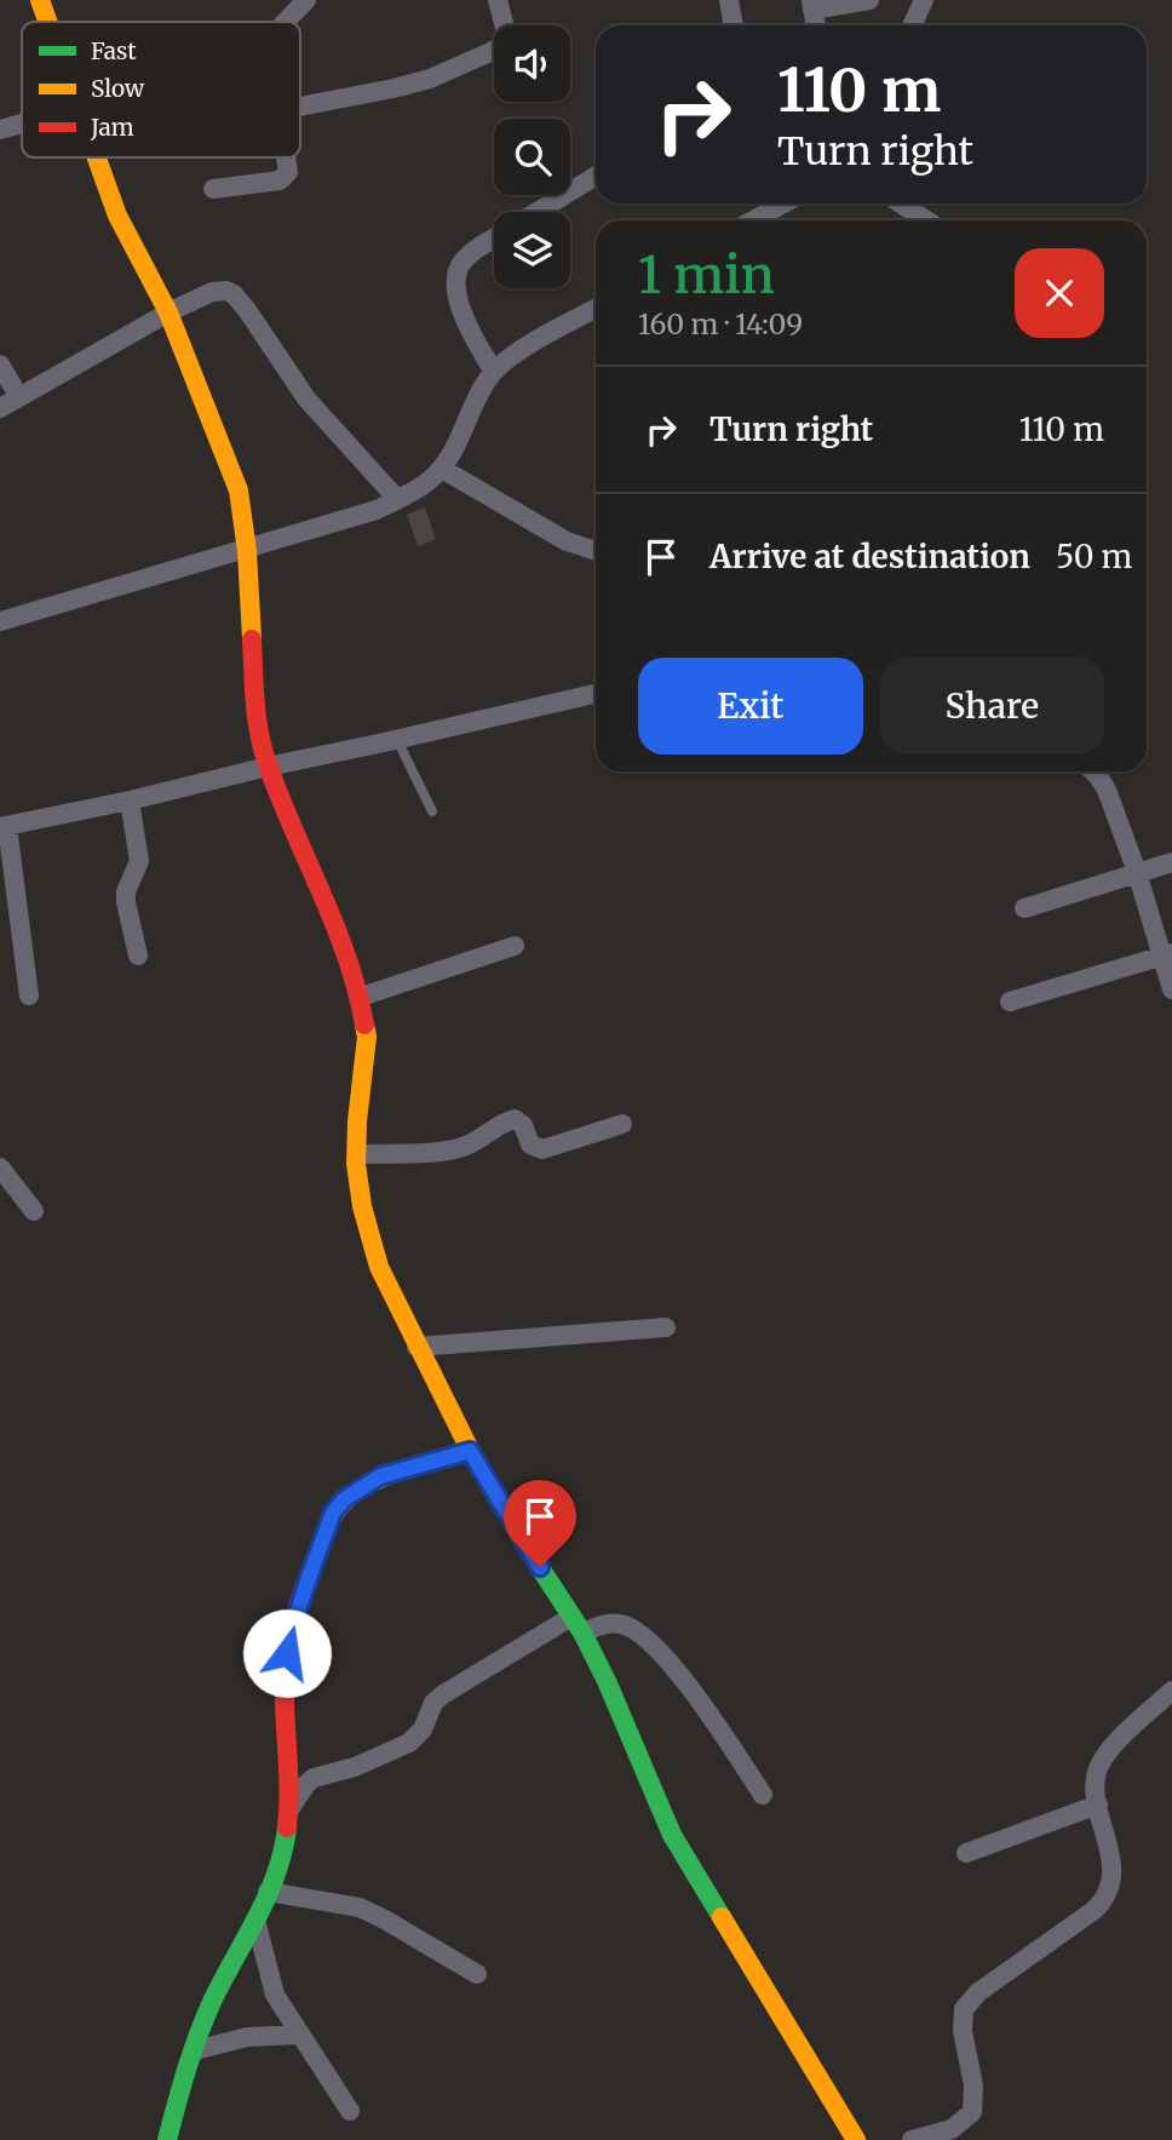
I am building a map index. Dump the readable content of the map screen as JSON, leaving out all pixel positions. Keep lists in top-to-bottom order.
{
  "legend": ["Fast", "Slow", "Jam"],
  "page": {
    "turn": ["110 m", "Turn right"],
    "heading": ["1 min", "160 m · 14:09"],
    "list": [
      {
        "name": "Turn right",
        "value": "110 m"
      },
      {
        "name": "Arrive at destination",
        "value": "50 m"
      }
    ],
    "buttons": ["Exit", "Share"]
  }
}
